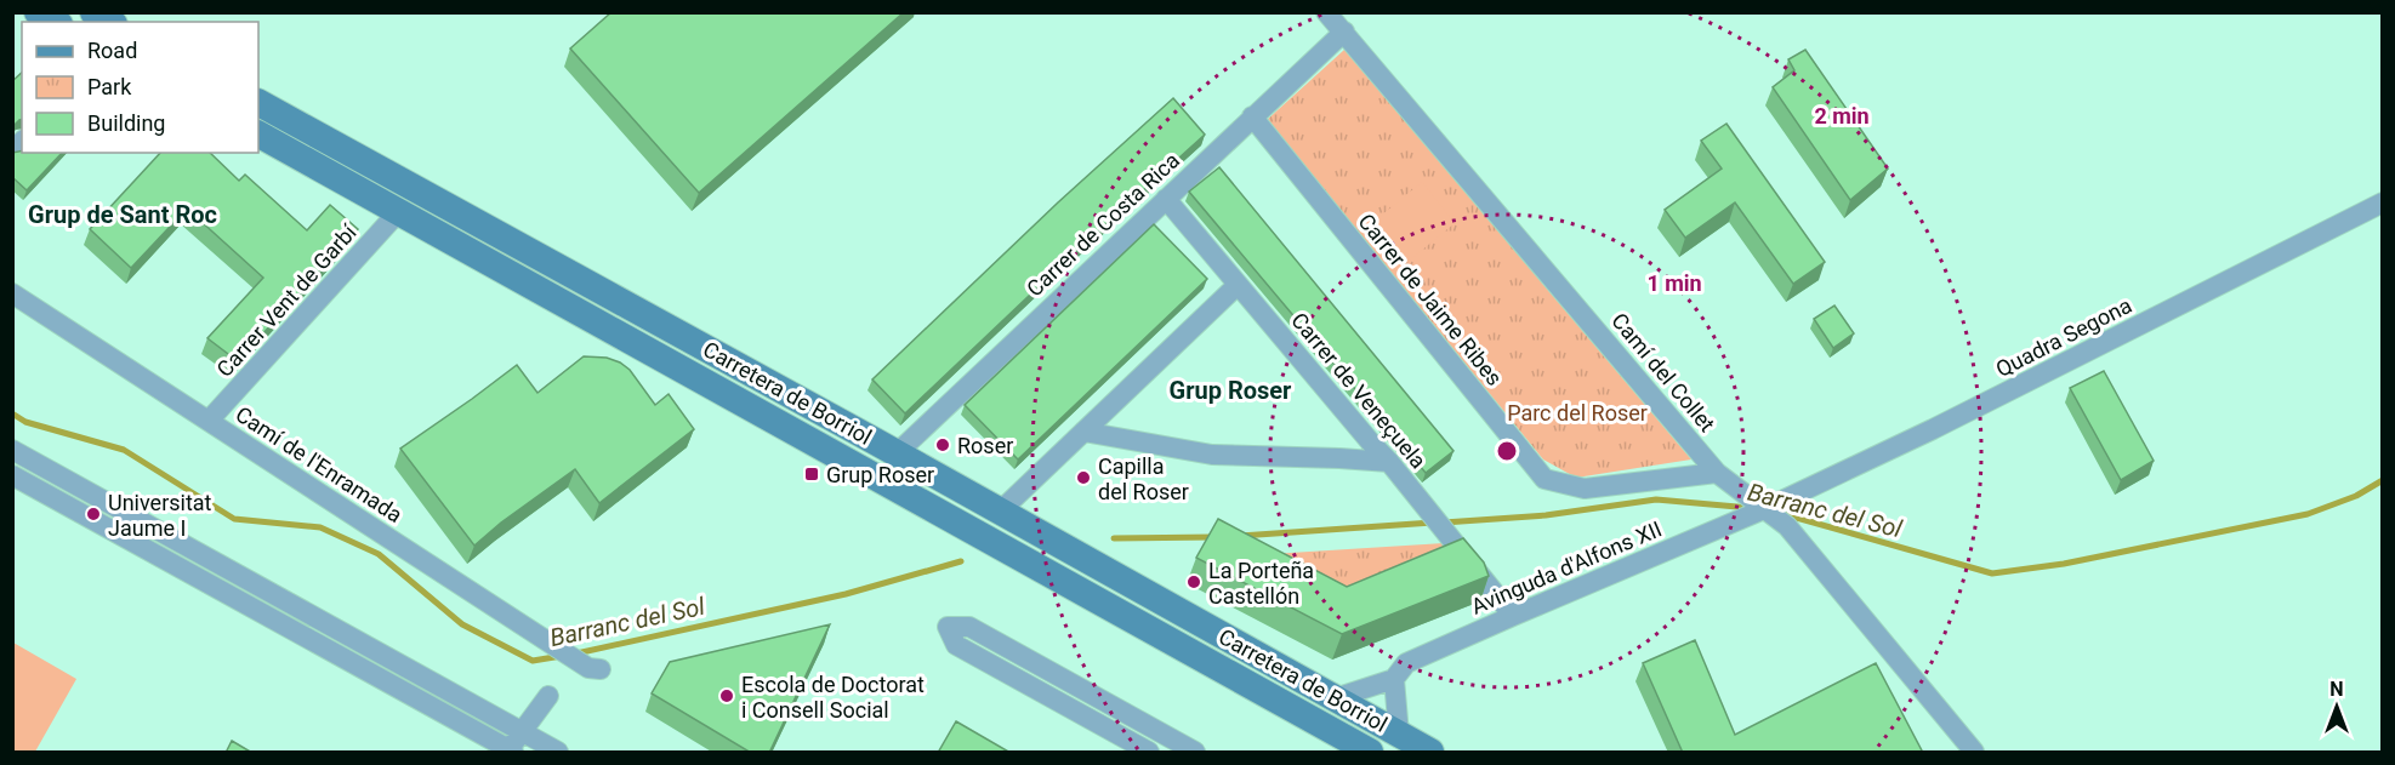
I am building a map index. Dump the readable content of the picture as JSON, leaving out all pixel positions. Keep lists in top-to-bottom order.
{
  "streets": {
    "main road": ["Carretera de Borriol"],
    "street": [
      "Carrer de Costa Rica",
      "Carrer de Jaime Ribes",
      "Carrer Vent de Garbí",
      "Quadra Segona",
      "Camí del Collet",
      "Carrer de Veneçuela",
      "Camí de l'Enramada",
      "Avinguda d'Alfons XII"
    ]
  },
  "crossings": [
    ["Carrer de Costa Rica", "Carrer de Jaime Ribes"],
    ["Carrer de Costa Rica", "Camí del Collet"],
    ["Carrer de Costa Rica", "Carrer de Veneçuela"],
    ["Carrer de Costa Rica", "Carretera de Borriol"],
    ["Carrer de Jaime Ribes", "Camí del Collet"],
    ["Carrer Vent de Garbí", "Carretera de Borriol"],
    ["Carrer Vent de Garbí", "Camí de l'Enramada"],
    ["Quadra Segona", "Camí del Collet"],
    ["Quadra Segona", "Avinguda d'Alfons XII"],
    ["Camí del Collet", "Avinguda d'Alfons XII"],
    ["Carrer de Veneçuela", "Avinguda d'Alfons XII"],
    ["Carretera de Borriol", "Avinguda d'Alfons XII"]
  ],
  "districts": ["Grup de Sant Roc", "Grup Roser"],
  "water": ["Barranc del Sol"],
  "parks": ["Parc del Roser"],
  "places": {
    "other": [
      "Roser",
      "Capilla del Roser",
      "Universitat Jaume I",
      "La Porteña Castellón",
      "Escola de Doctorat i Consell Social"
    ],
    "transit": ["Grup Roser"]
  },
  "legend": ["Road", "Park", "Building"],
  "north": "top",
  "rings": ["2 min", "1 min"]
}
